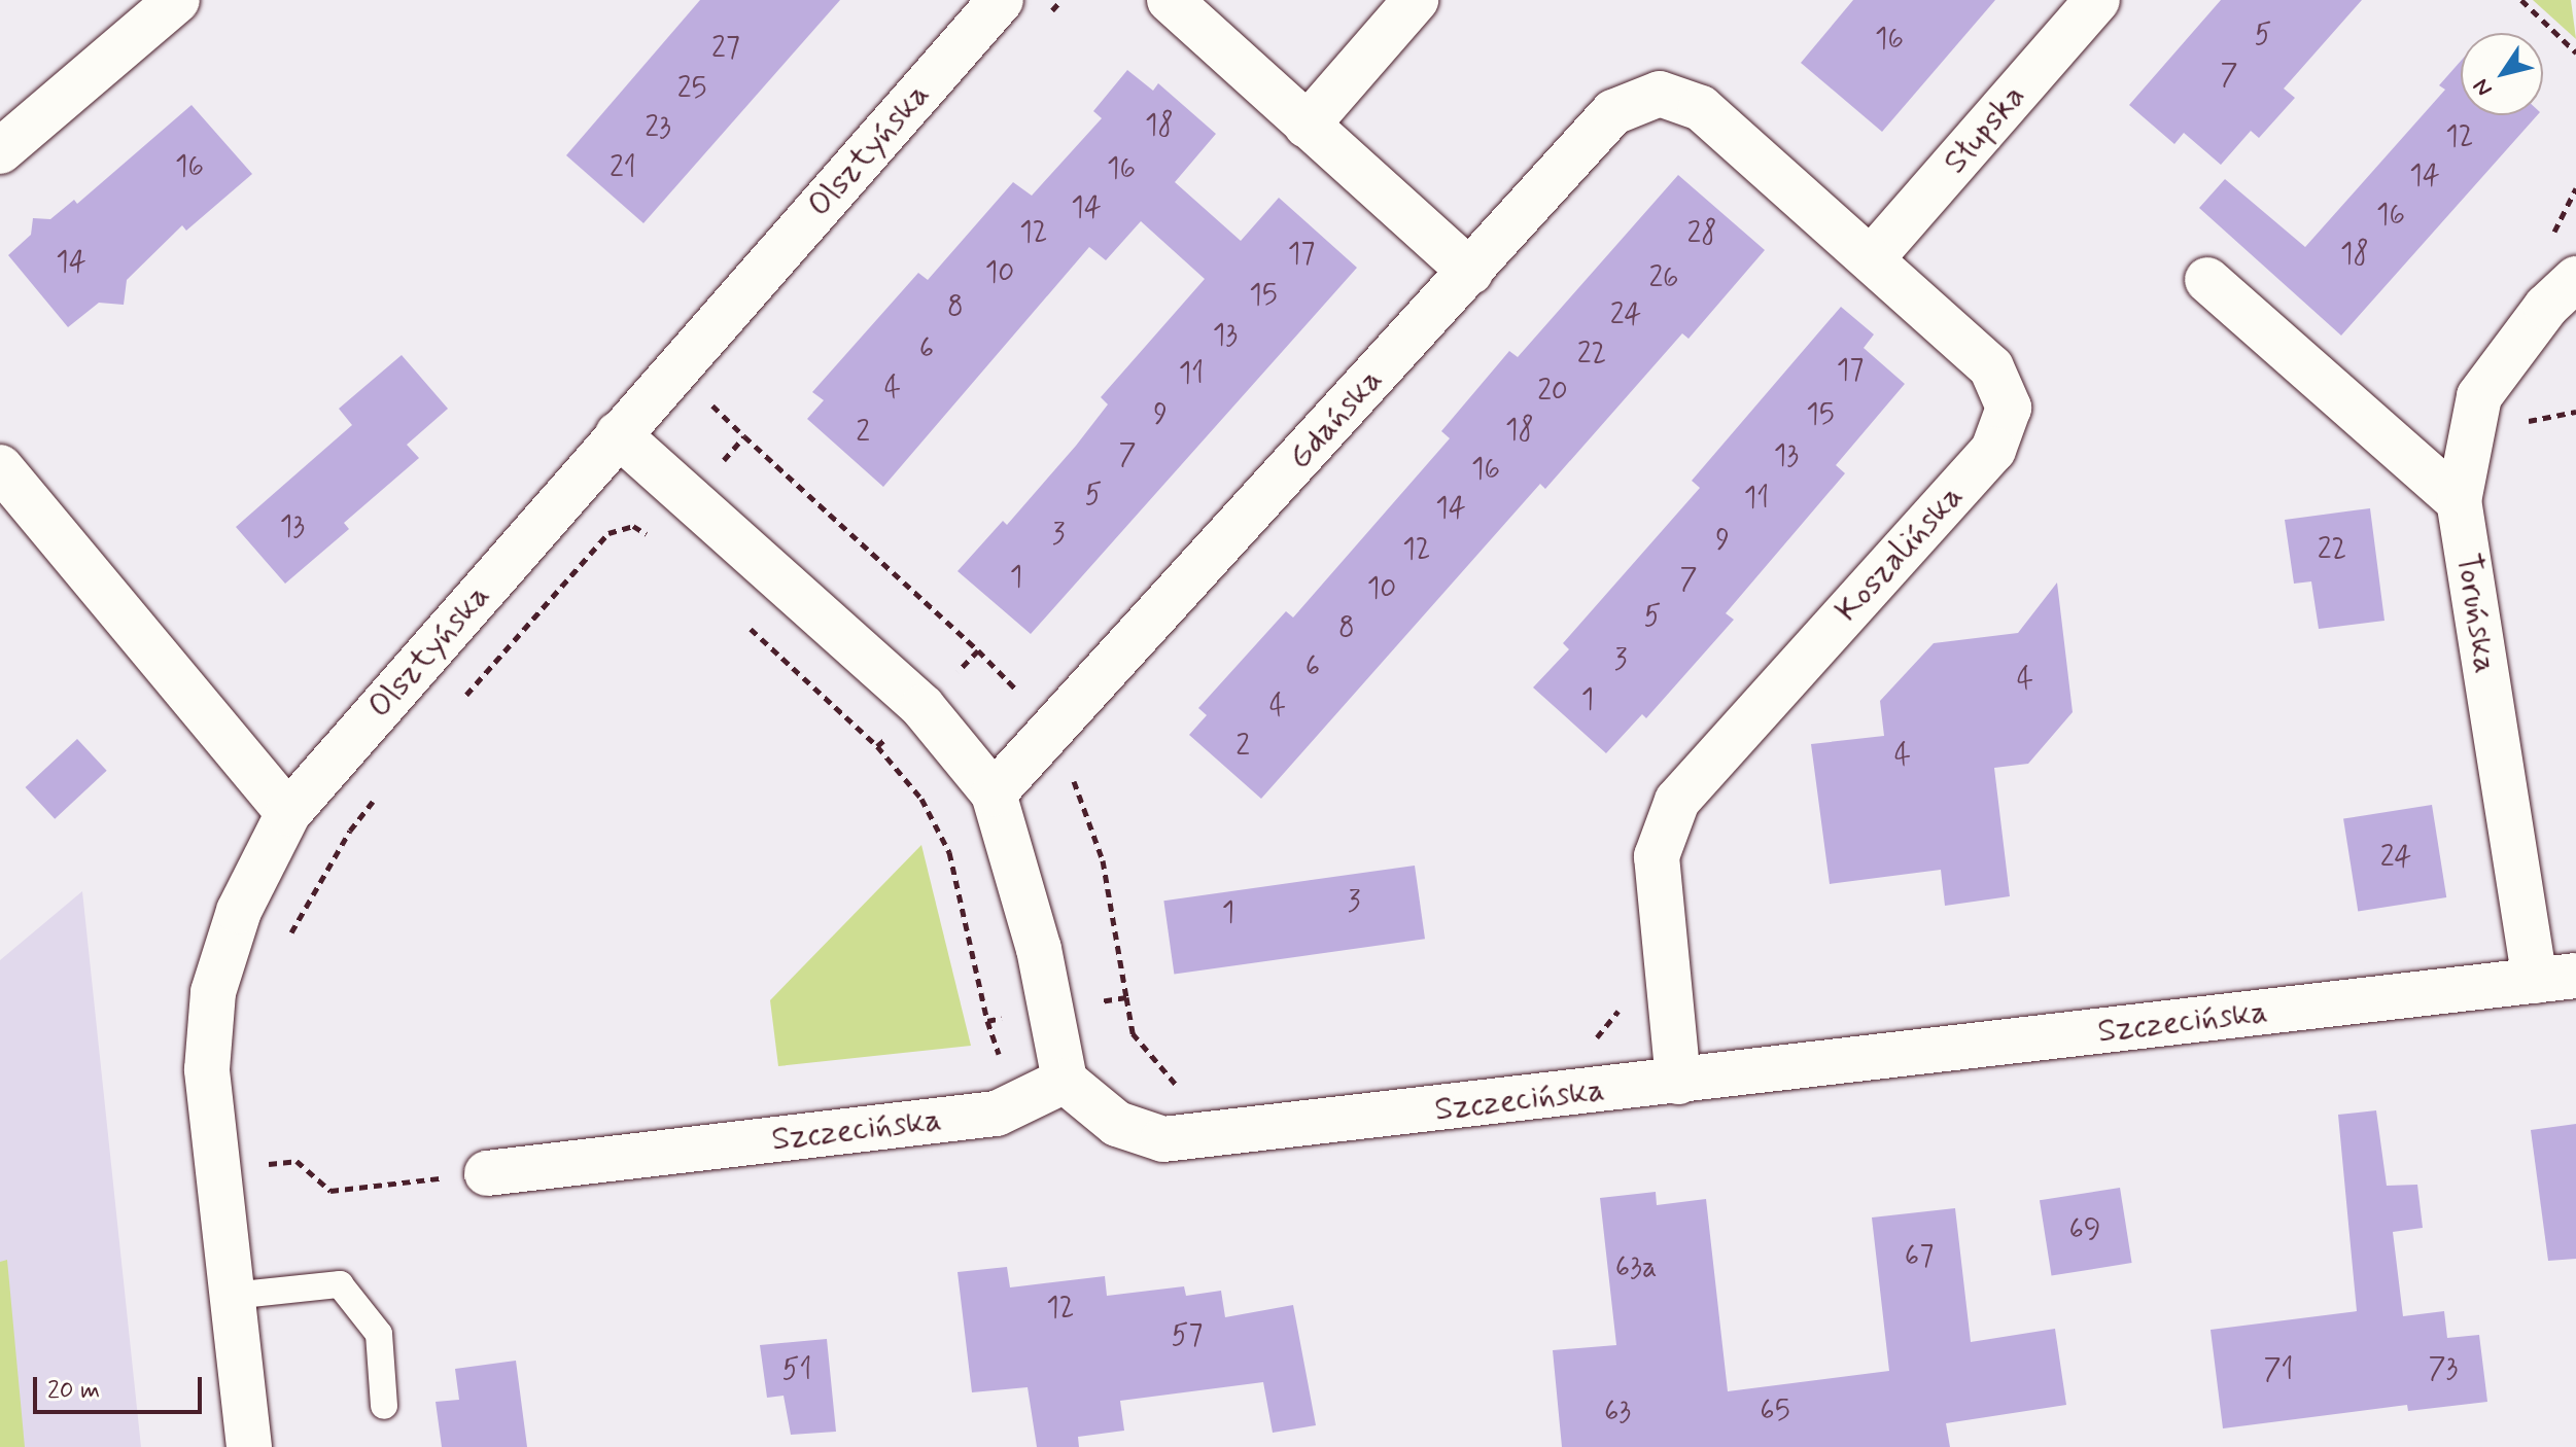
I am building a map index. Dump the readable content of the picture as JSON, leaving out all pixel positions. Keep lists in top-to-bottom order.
{
  "streets": {
    "street": [
      "Słupska",
      "Olsztyńska",
      "Gdańska",
      "Koszalińska",
      "Toruńska",
      "Szczecińska"
    ]
  },
  "crossings": [
    ["Słupska", "Koszalińska"],
    ["Gdańska", "Koszalińska"],
    ["Koszalińska", "Szczecińska"],
    ["Toruńska", "Szczecińska"]
  ],
  "house_numbers": [
    "5",
    "16",
    "27",
    "7",
    "25",
    "18",
    "23",
    "12",
    "16",
    "21",
    "16",
    "14",
    "14",
    "16",
    "12",
    "28",
    "17",
    "18",
    "14",
    "10",
    "26",
    "15",
    "8",
    "24",
    "13",
    "6",
    "22",
    "17",
    "11",
    "4",
    "20",
    "9",
    "15",
    "18",
    "2",
    "7",
    "13",
    "16",
    "5",
    "11",
    "14",
    "13",
    "3",
    "9",
    "12",
    "22",
    "1",
    "7",
    "10",
    "5",
    "8",
    "3",
    "6",
    "4",
    "1",
    "4",
    "2",
    "4",
    "24",
    "3",
    "1",
    "69",
    "67",
    "63a",
    "12",
    "57",
    "73",
    "51",
    "71",
    "65",
    "63"
  ],
  "scale_bar": "20 m",
  "north": "bottom left"
}
